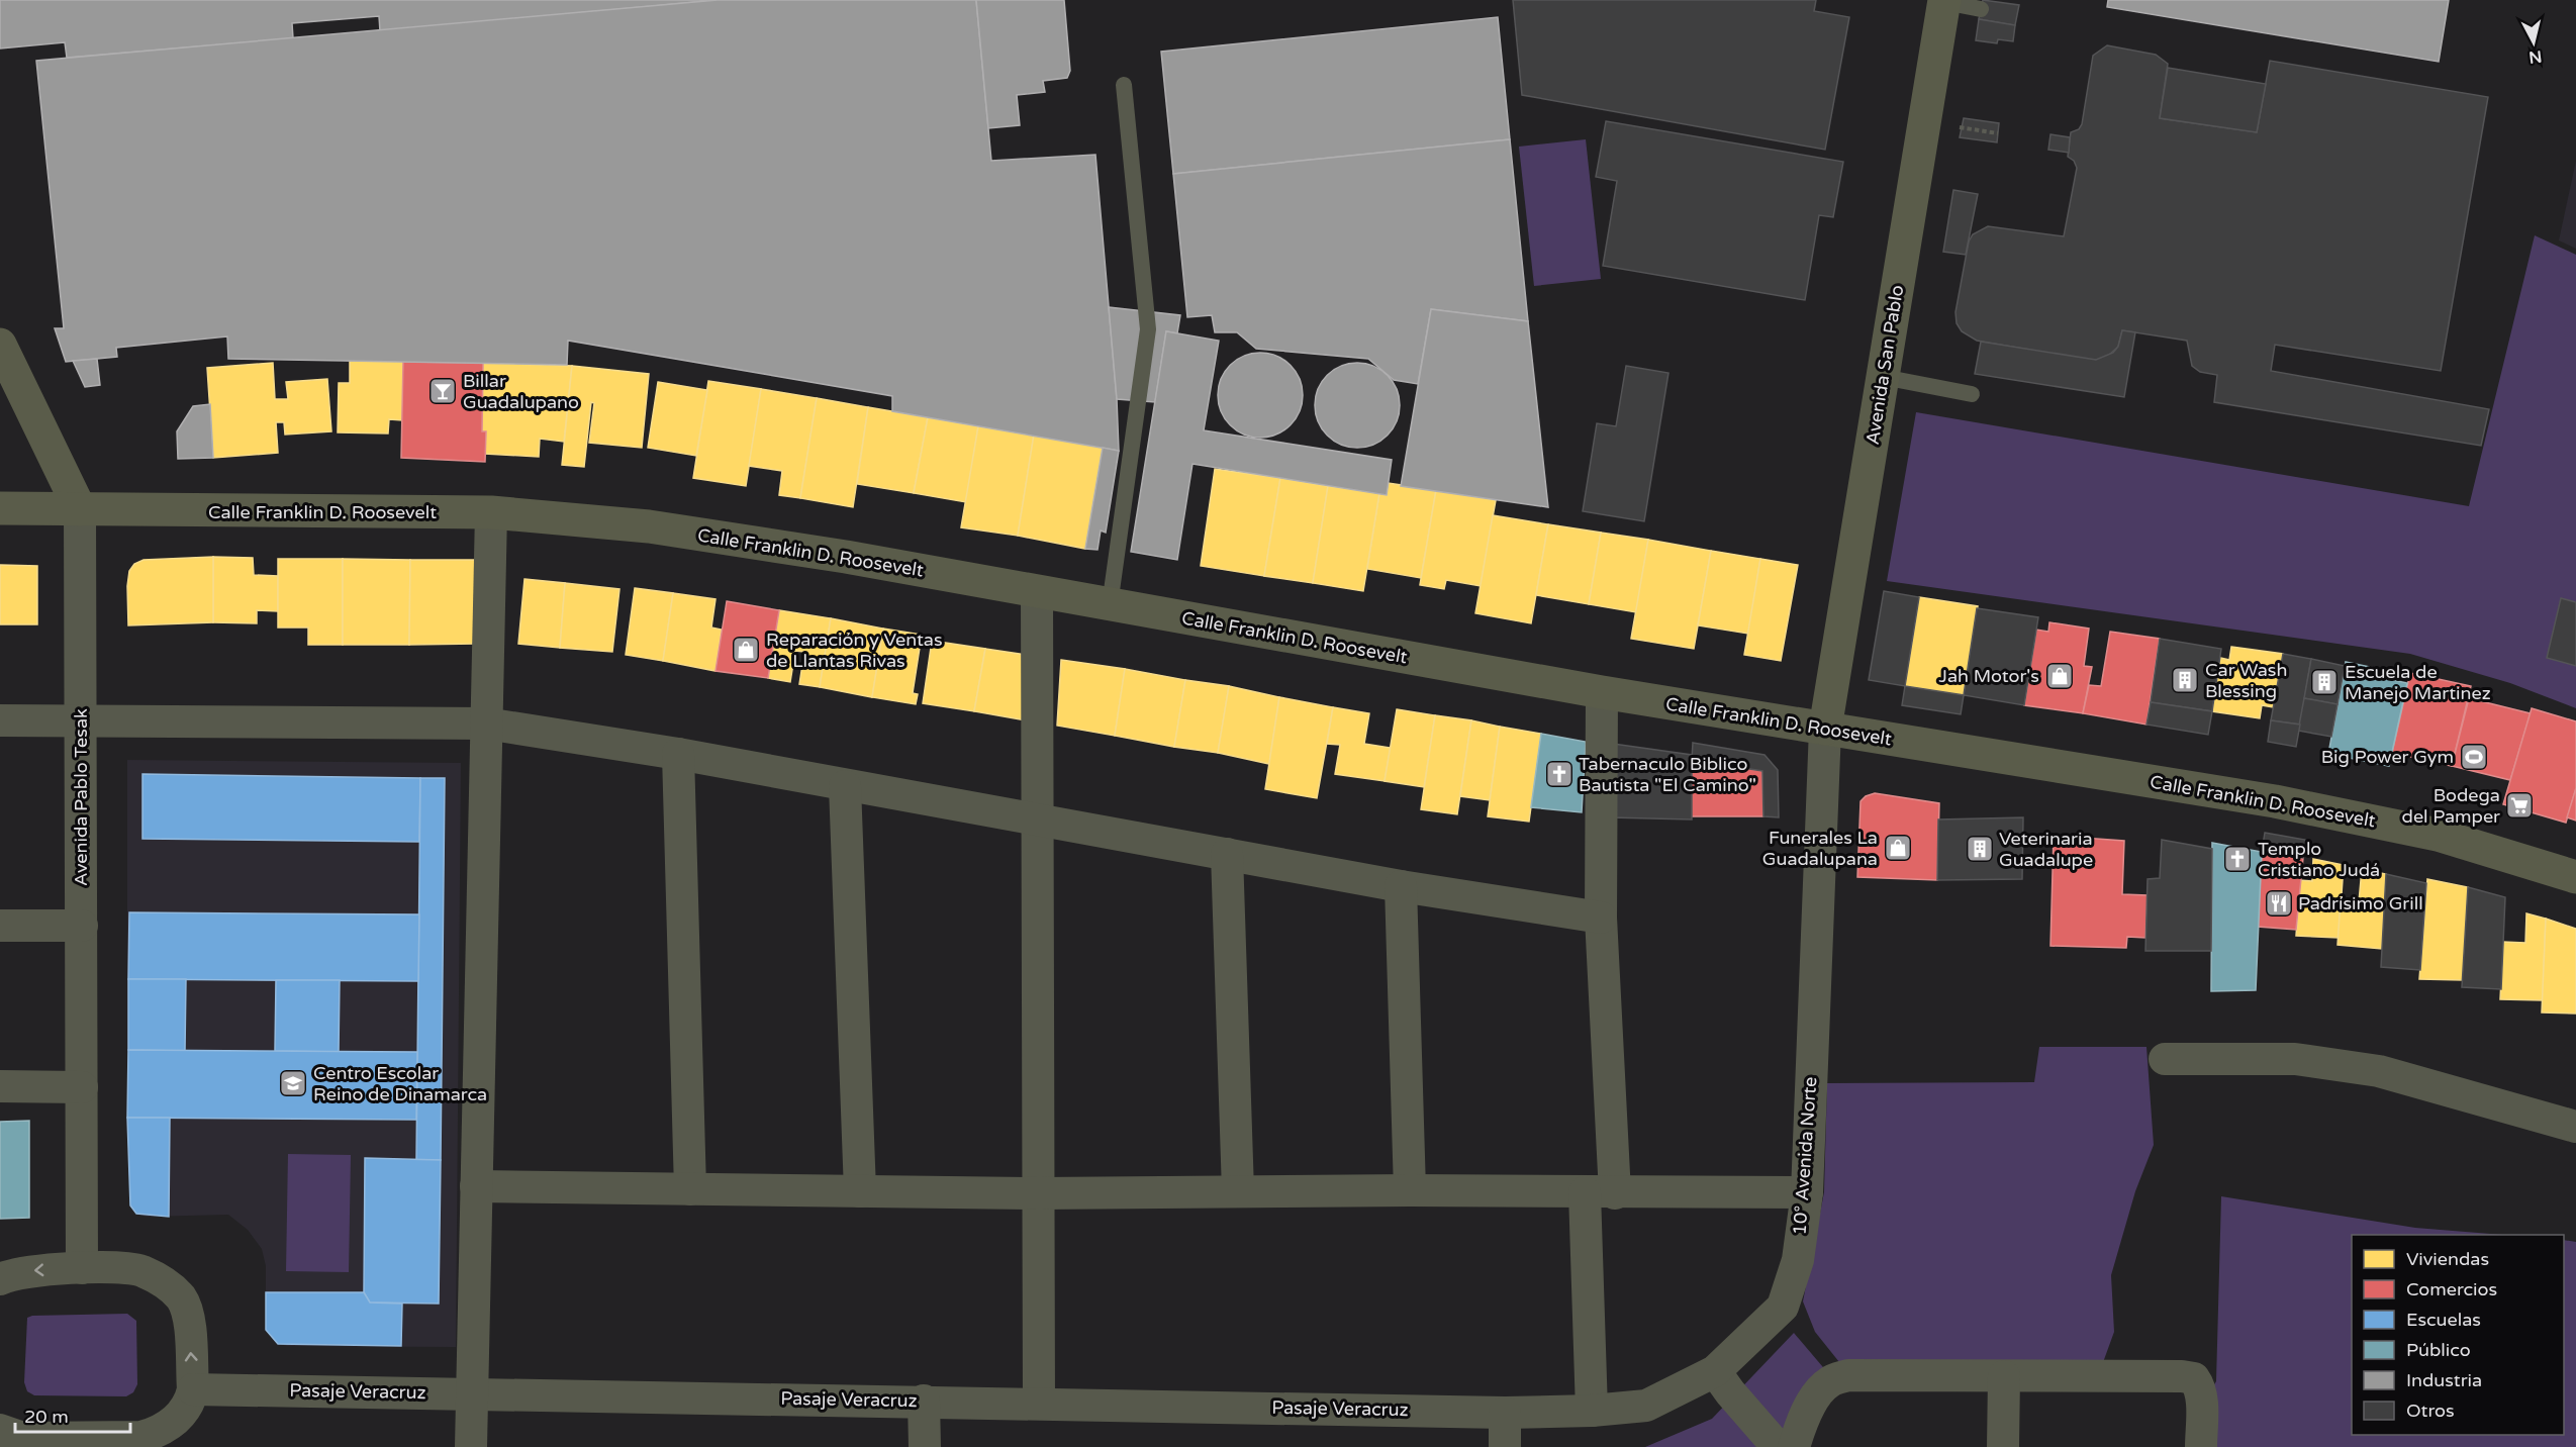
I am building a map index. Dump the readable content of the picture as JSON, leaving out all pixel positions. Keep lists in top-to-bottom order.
{
  "streets": {
    "main road": ["Avenida San Pablo", "Calle Franklin D. Roosevelt", "Avenida Pablo Tesak"],
    "street": ["10° Avenida Norte", "Pasaje Veracruz"]
  },
  "crossings": [
    ["Avenida San Pablo", "Calle Franklin D. Roosevelt"],
    ["Avenida San Pablo", "10° Avenida Norte"],
    ["Calle Franklin D. Roosevelt", "Avenida Pablo Tesak"],
    ["Calle Franklin D. Roosevelt", "10° Avenida Norte"],
    ["10° Avenida Norte", "Pasaje Veracruz"]
  ],
  "places": {
    "bar": ["Billar Guadalupano"],
    "shop": ["Reparación y Ventas de Llantas Rivas", "Jah Motor's", "Funerales La Guadalupana"],
    "building": ["Car Wash Blessing", "Escuela de Manejo Martinez", "Veterinaria Guadalupe"],
    "sports": ["Big Power Gym"],
    "church": ["Tabernaculo Biblico Bautista \"El Camino\"", "Templo Cristiano Judá"],
    "supermarket": ["Bodega del Pamper"],
    "restaurant": ["Padrísimo Grill"],
    "school or university": ["Centro Escolar Reino de Dinamarca"]
  },
  "legend": [
    "Viviendas",
    "Comercios",
    "Escuelas",
    "Público",
    "Industria",
    "Otros"
  ],
  "scale_bar": "20 m",
  "north": "bottom"
}
